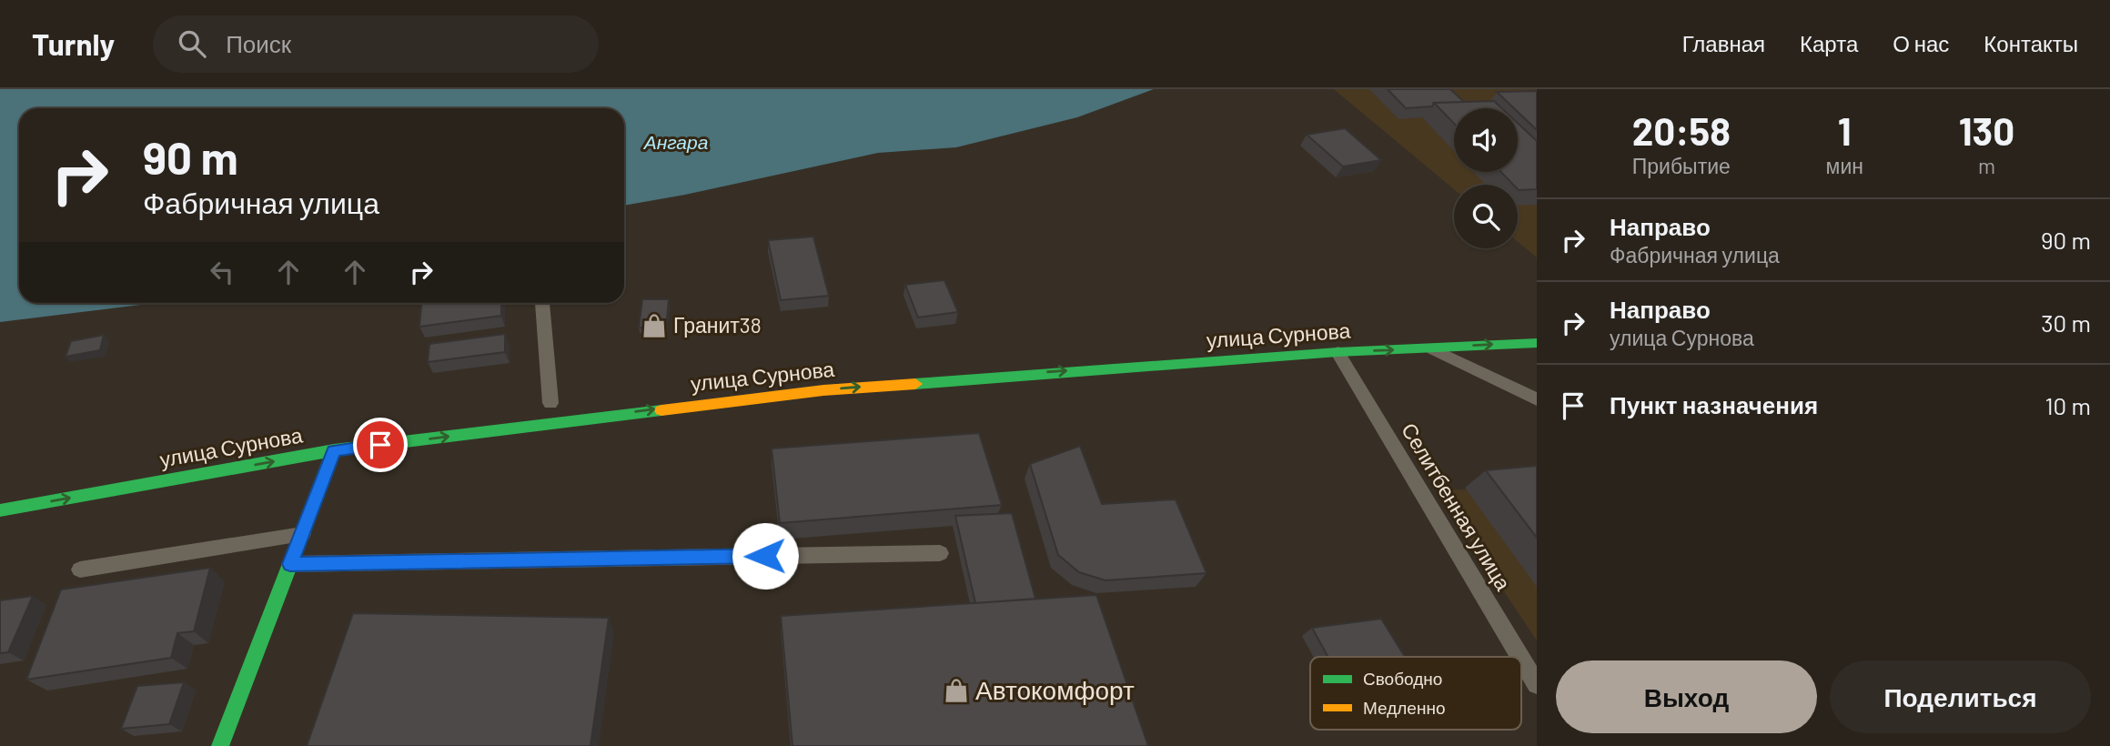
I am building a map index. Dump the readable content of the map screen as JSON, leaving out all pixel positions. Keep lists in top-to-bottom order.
{
  "streets": {
    "main road": ["улица Сурнова"],
    "lane": ["Селитбенная улица"]
  },
  "crossings": [
    ["улица Сурнова", "Селитбенная улица"]
  ],
  "one_way": ["улица Сурнова"],
  "water": ["Ангара"],
  "places": {
    "shop": ["Гранит38", "Автокомфорт"]
  },
  "legend": ["Свободно", "Медленно"],
  "page": {
    "header": "Turnly",
    "search": "Поиск",
    "nav": [
      "Главная",
      "Карта",
      "О нас",
      "Контакты"
    ],
    "eta": [
      "20:58",
      "Прибытие",
      "1",
      "мин",
      "130",
      "m"
    ],
    "turn": ["90 m", "Фабричная улица"],
    "list": [
      {
        "name": "Направо",
        "note": "Фабричная улица",
        "value": "90 m"
      },
      {
        "name": "Направо",
        "note": "улица Сурнова",
        "value": "30 m"
      },
      {
        "name": "Пункт назначения",
        "value": "10 m"
      }
    ],
    "buttons": ["Выход", "Поделиться"]
  }
}
